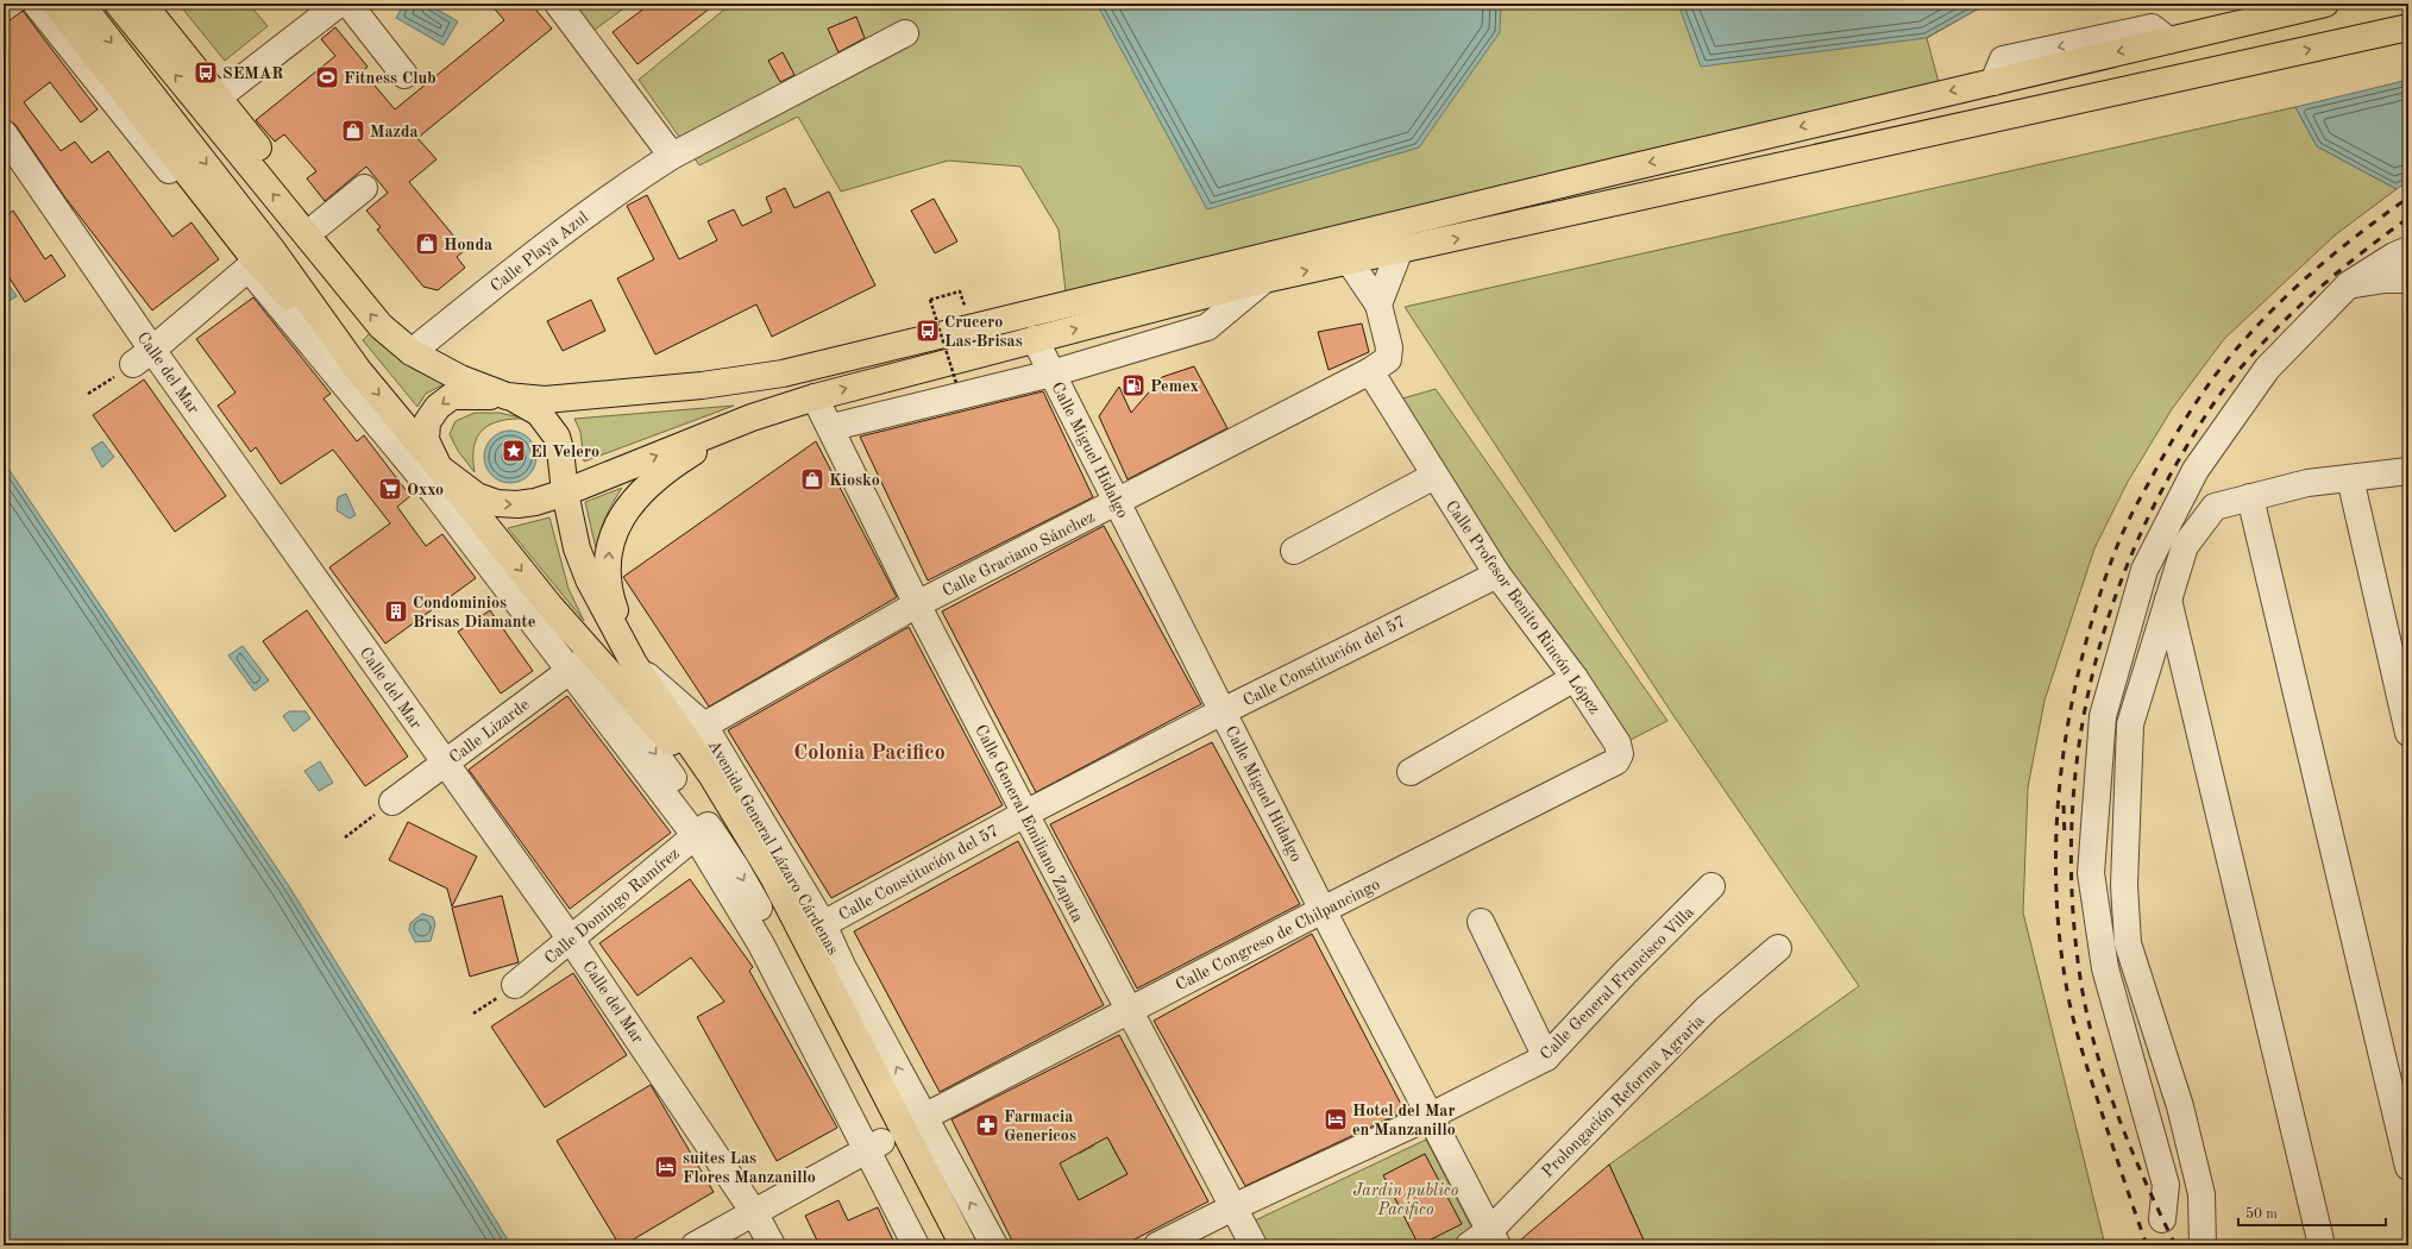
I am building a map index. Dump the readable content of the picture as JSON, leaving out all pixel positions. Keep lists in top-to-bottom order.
{
  "streets": {
    "main road": ["Avenida General Lázaro Cárdenas"],
    "street": [
      "Calle Playa Azul",
      "Calle del Mar",
      "Calle Miguel Hidalgo",
      "Calle Graciano Sánchez",
      "Calle Profesor Benito Rincón López",
      "Calle Constitución del 57",
      "Calle Lizarde",
      "Calle General Emiliano Zapata",
      "Calle Domingo Ramírez",
      "Calle Congreso de Chilpancingo",
      "Calle General Francisco Villa",
      "Prolongación Reforma Agraria"
    ]
  },
  "crossings": [
    ["Calle del Mar", "Calle Lizarde"],
    ["Calle del Mar", "Calle Domingo Ramírez"],
    ["Calle Miguel Hidalgo", "Calle Graciano Sánchez"],
    ["Calle Miguel Hidalgo", "Calle Constitución del 57"],
    ["Calle Miguel Hidalgo", "Calle Congreso de Chilpancingo"],
    ["Calle Miguel Hidalgo", "Calle General Francisco Villa"],
    ["Calle Miguel Hidalgo", "Prolongación Reforma Agraria"],
    ["Calle Graciano Sánchez", "Calle Profesor Benito Rincón López"],
    ["Calle Graciano Sánchez", "Calle General Emiliano Zapata"],
    ["Calle Graciano Sánchez", "Avenida General Lázaro Cárdenas"],
    ["Calle Profesor Benito Rincón López", "Calle Constitución del 57"],
    ["Calle Profesor Benito Rincón López", "Calle Congreso de Chilpancingo"],
    ["Calle Constitución del 57", "Calle General Emiliano Zapata"],
    ["Calle Constitución del 57", "Avenida General Lázaro Cárdenas"],
    ["Calle Lizarde", "Avenida General Lázaro Cárdenas"],
    ["Calle General Emiliano Zapata", "Calle Congreso de Chilpancingo"],
    ["Calle General Emiliano Zapata", "Calle General Francisco Villa"],
    ["Avenida General Lázaro Cárdenas", "Calle Domingo Ramírez"],
    ["Avenida General Lázaro Cárdenas", "Calle Congreso de Chilpancingo"]
  ],
  "districts": ["Colonia Pacifico"],
  "parks": ["Jardin publico Pacifico"],
  "places": {
    "bus stop": ["SEMAR", "Crucero Las Brisas"],
    "sports": ["Fitness Club"],
    "shop": ["Mazda", "Honda", "Kiosko"],
    "fuel station": ["Pemex"],
    "place": ["El Velero"],
    "supermarket": ["Oxxo"],
    "building": ["Condominios Brisas Diamante"],
    "hotel": ["Hotel del Mar en Manzanillo", "suites Las Flores Manzanillo"],
    "pharmacy": ["Farmacia Genericos"]
  },
  "scale_bar": "50 m"
}
